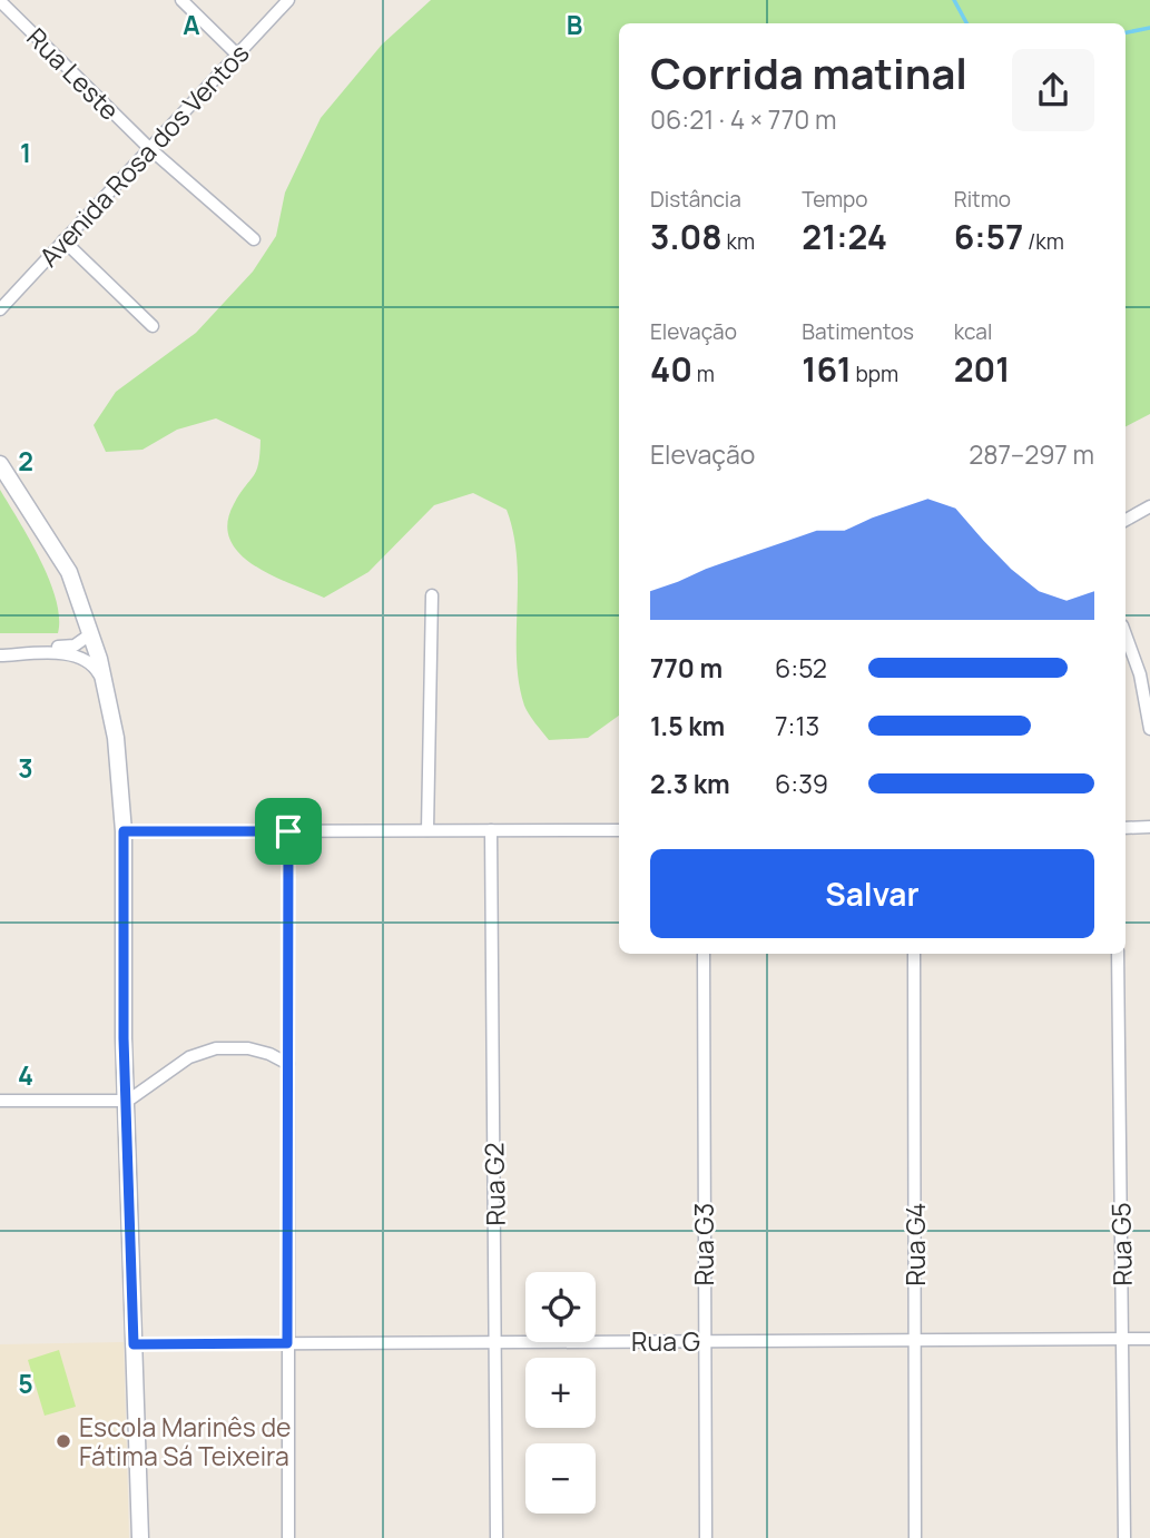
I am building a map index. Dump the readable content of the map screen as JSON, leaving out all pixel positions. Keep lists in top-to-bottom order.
{
  "streets": {
    "street": [
      "Rua Leste",
      "Avenida Rosa dos Ventos",
      "Rua G2",
      "Rua G3",
      "Rua G4",
      "Rua G5",
      "Rua G"
    ]
  },
  "crossings": [
    ["Rua Leste", "Avenida Rosa dos Ventos"],
    ["Rua G2", "Rua G"],
    ["Rua G3", "Rua G"],
    ["Rua G4", "Rua G"],
    ["Rua G5", "Rua G"]
  ],
  "places": ["Escola Marinês de Fátima Sá Teixeira"],
  "page": {
    "heading": ["Corrida matinal", "06:21 · 4 × 770 m"],
    "stats": [
      ["Distância", "3.08 km"],
      ["Tempo", "21:24"],
      ["Ritmo", "6:57 /km"],
      ["Elevação", "40 m"],
      ["Batimentos", "161 bpm"],
      ["kcal", "201"]
    ],
    "chart": ["Elevação", "287–297 m"],
    "list": [
      {
        "name": "770 m",
        "note": "6:52"
      },
      {
        "name": "1.5 km",
        "note": "7:13"
      },
      {
        "name": "2.3 km",
        "note": "6:39"
      }
    ],
    "buttons": "Salvar",
    "map_buttons": ["+", "−"]
  },
  "grid": {
    "columns": ["A", "B"],
    "rows": [
      "1",
      "2",
      "3",
      "4",
      "5"
    ]
  }
}
